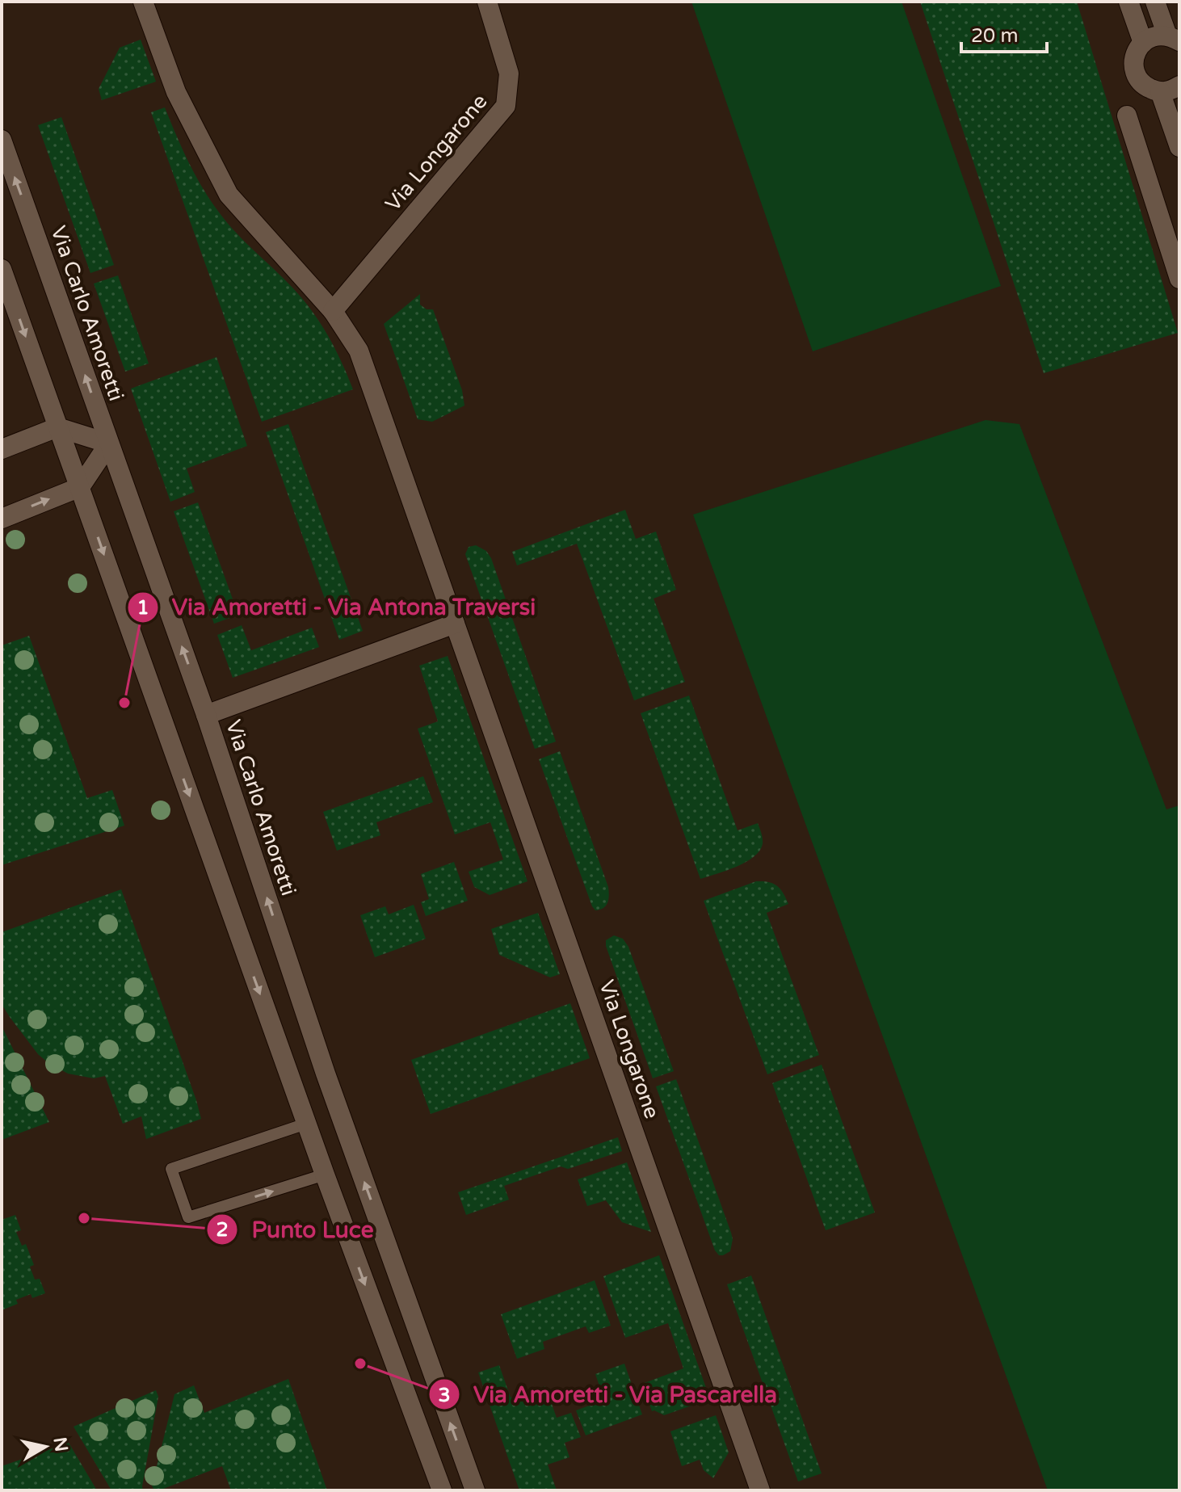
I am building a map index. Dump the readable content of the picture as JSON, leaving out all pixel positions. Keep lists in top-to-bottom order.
{
  "streets": {
    "street": ["Via Longarone", "Via Carlo Amoretti"]
  },
  "places": ["Via Amoretti - Via Antona Traversi", "Punto Luce", "Via Amoretti - Via Pascarella"],
  "scale_bar": "20 m",
  "north": "right"
}
